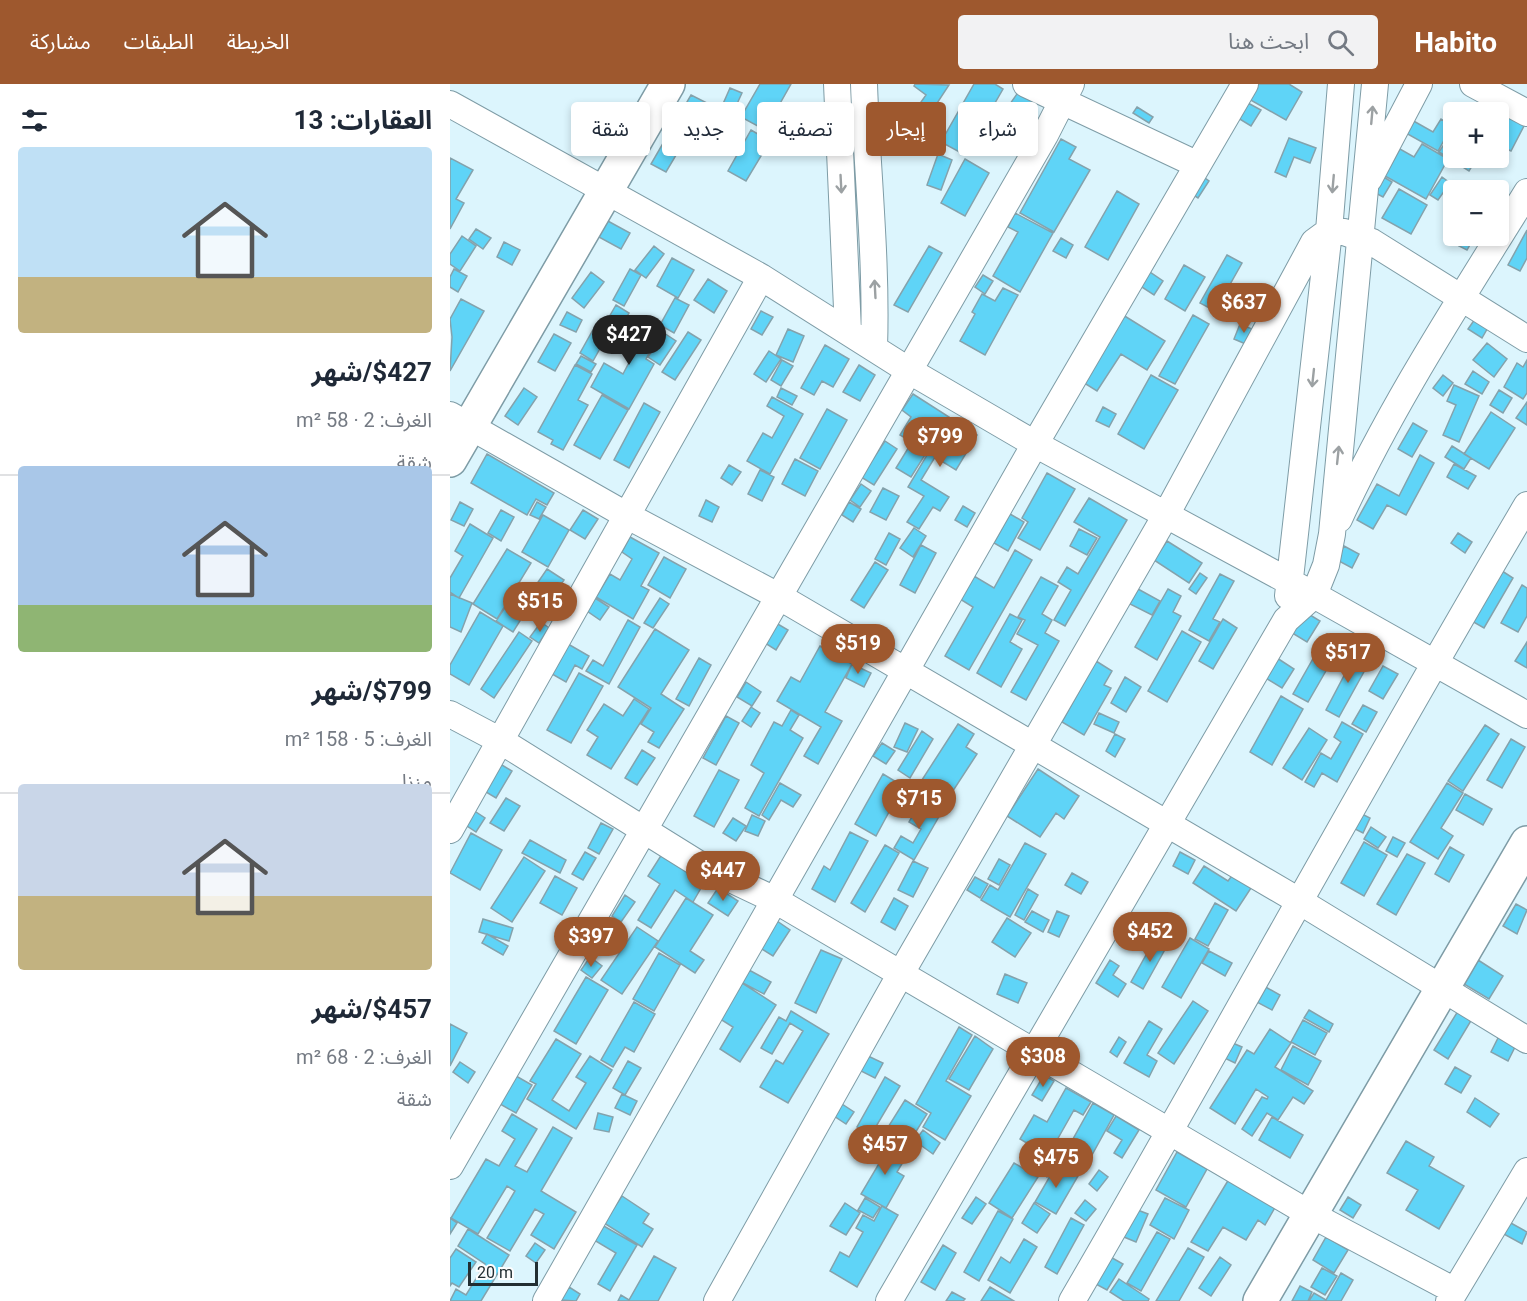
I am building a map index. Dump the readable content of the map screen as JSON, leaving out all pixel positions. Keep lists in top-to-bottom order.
{
  "scale_bar": "20 m",
  "page": {
    "header": "Habito",
    "search": "ابحث هنا",
    "nav": ["الخريطة", "الطبقات", "مشاركة"],
    "heading": "العقارات: 13",
    "map_buttons": ["+", "−"],
    "chip": [
      "شراء",
      "إيجار",
      "تصفية",
      "جديد",
      "شقة"
    ],
    "list": [
      {
        "name": "$427/شهر",
        "note": "الغرف: 2 · 58 m² · شقة"
      },
      {
        "name": "$799/شهر",
        "note": "الغرف: 5 · 158 m² · منزل"
      },
      {
        "name": "$457/شهر",
        "note": "الغرف: 2 · 68 m² · شقة"
      }
    ],
    "price": [
      "$637",
      "$427",
      "$799",
      "$515",
      "$519",
      "$517",
      "$715",
      "$447",
      "$452",
      "$397",
      "$308",
      "$457",
      "$475"
    ],
    "scale": "20 m"
  }
}
